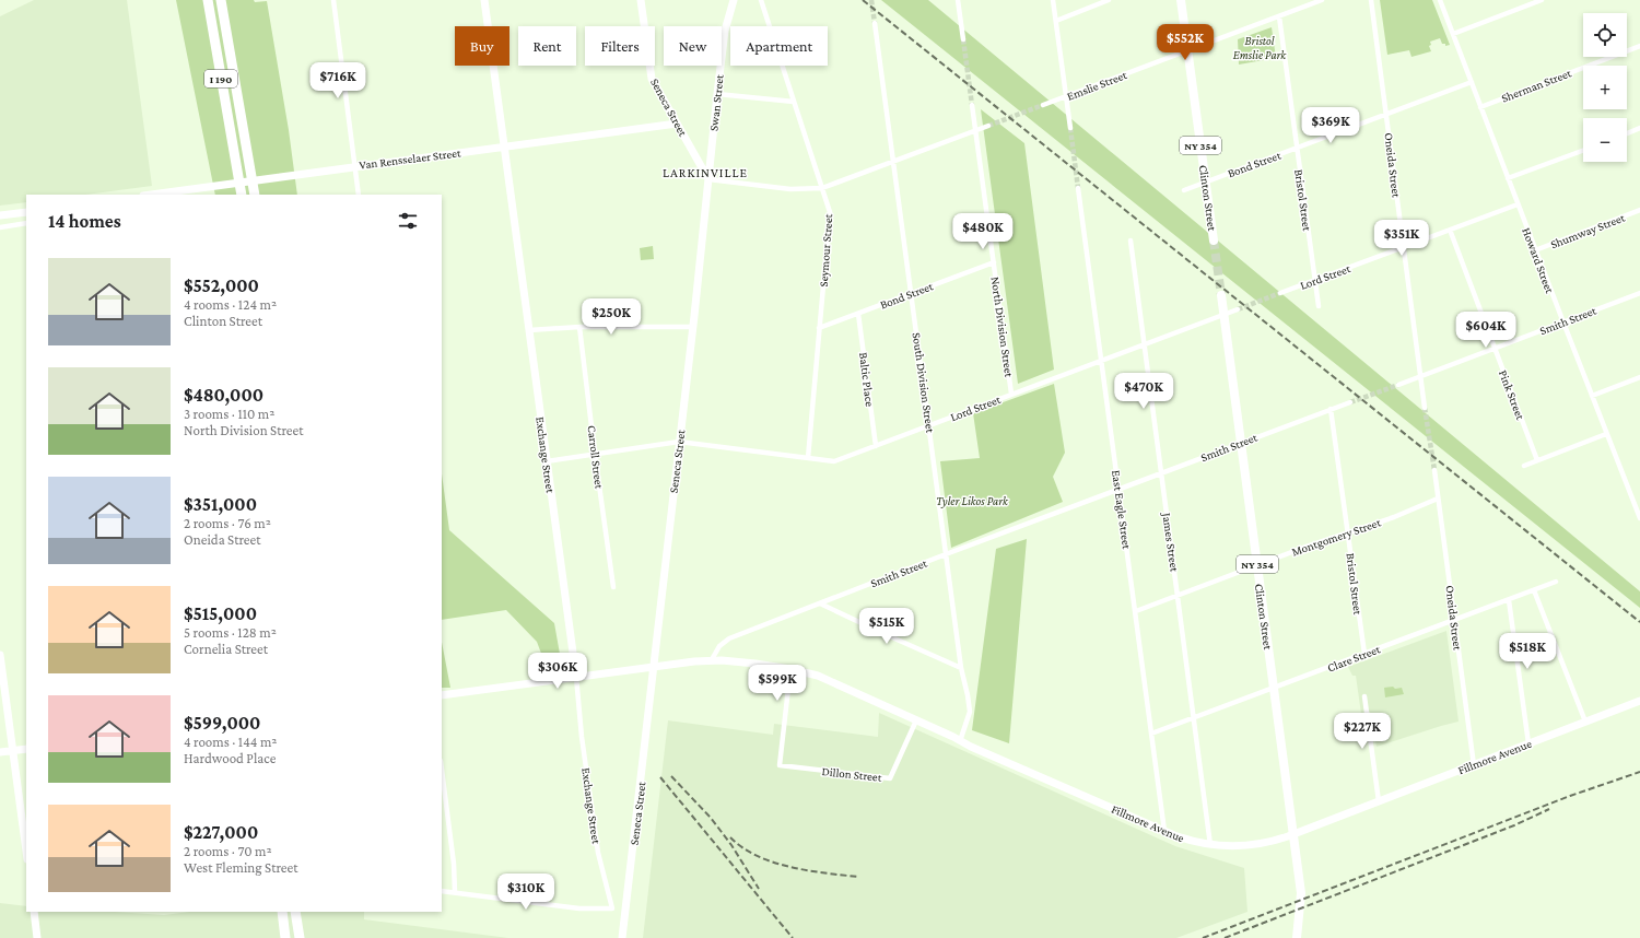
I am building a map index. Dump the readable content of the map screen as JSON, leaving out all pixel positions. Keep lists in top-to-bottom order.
{
  "streets": {
    "highway": ["I 190"],
    "main road": ["NY 354", "Clinton Street"],
    "street": [
      "Emslie Street",
      "Sherman Street",
      "Swan Street",
      "Seneca Street",
      "Van Rensselaer Street",
      "Bond Street",
      "Oneida Street",
      "Bristol Street",
      "Shumway Street",
      "Seymour Street",
      "Howard Street",
      "Lord Street",
      "Smith Street",
      "North Division Street",
      "Baltic Place",
      "South Division Street",
      "Pink Street",
      "Exchange Street",
      "Carroll Street",
      "East Eagle Street",
      "Montgomery Street",
      "James Street",
      "Clare Street",
      "Fillmore Avenue",
      "Dillon Street"
    ]
  },
  "crossings": [
    ["Emslie Street", "Clinton Street"],
    ["Emslie Street", "Bristol Street"],
    ["Sherman Street", "Howard Street"],
    ["Swan Street", "Seneca Street"],
    ["Seneca Street", "Van Rensselaer Street"],
    ["Seneca Street", "Lord Street"],
    ["Van Rensselaer Street", "Exchange Street"],
    ["Bond Street", "Oneida Street"],
    ["Bond Street", "Clinton Street"],
    ["Bond Street", "Bristol Street"],
    ["Bond Street", "Seymour Street"],
    ["Bond Street", "Howard Street"],
    ["Bond Street", "North Division Street"],
    ["Bond Street", "Baltic Place"],
    ["Bond Street", "South Division Street"],
    ["Oneida Street", "Lord Street"],
    ["Oneida Street", "Smith Street"],
    ["Oneida Street", "Montgomery Street"],
    ["Oneida Street", "Clare Street"],
    ["Oneida Street", "Fillmore Avenue"],
    ["Clinton Street", "Lord Street"],
    ["Clinton Street", "Smith Street"],
    ["Clinton Street", "Montgomery Street"],
    ["Clinton Street", "Clare Street"],
    ["Clinton Street", "Fillmore Avenue"],
    ["Bristol Street", "Lord Street"],
    ["Bristol Street", "Smith Street"],
    ["Bristol Street", "Montgomery Street"],
    ["Bristol Street", "Clare Street"],
    ["Shumway Street", "Howard Street"],
    ["Seymour Street", "Lord Street"],
    ["Howard Street", "Lord Street"],
    ["Howard Street", "Smith Street"],
    ["Lord Street", "North Division Street"],
    ["Lord Street", "Baltic Place"],
    ["Lord Street", "South Division Street"],
    ["Lord Street", "Pink Street"],
    ["Lord Street", "Exchange Street"],
    ["Lord Street", "Carroll Street"],
    ["Lord Street", "East Eagle Street"],
    ["Lord Street", "James Street"],
    ["Smith Street", "South Division Street"],
    ["Smith Street", "Pink Street"],
    ["Smith Street", "East Eagle Street"],
    ["Smith Street", "James Street"],
    ["Smith Street", "Fillmore Avenue"],
    ["South Division Street", "Fillmore Avenue"],
    ["East Eagle Street", "Montgomery Street"],
    ["East Eagle Street", "Clare Street"],
    ["East Eagle Street", "Fillmore Avenue"],
    ["Montgomery Street", "James Street"],
    ["James Street", "Clare Street"],
    ["James Street", "Fillmore Avenue"],
    ["Fillmore Avenue", "Dillon Street"]
  ],
  "districts": ["LARKINVILLE"],
  "parks": ["Bristol Emslie Park", "Tyler Likos Park"],
  "page": {
    "map_buttons": ["+", "−"],
    "price": [
      "$552K",
      "$716K",
      "$369K",
      "$480K",
      "$351K",
      "$250K",
      "$604K",
      "$470K",
      "$515K",
      "$518K",
      "$306K",
      "$599K",
      "$227K",
      "$310K"
    ],
    "chip": [
      "Buy",
      "Rent",
      "Filters",
      "New",
      "Apartment"
    ],
    "heading": "14 homes",
    "list": [
      {
        "name": "$552,000",
        "note": "4 rooms · 124 m² · Clinton Street"
      },
      {
        "name": "$480,000",
        "note": "3 rooms · 110 m² · North Division Street"
      },
      {
        "name": "$351,000",
        "note": "2 rooms · 76 m² · Oneida Street"
      },
      {
        "name": "$515,000",
        "note": "5 rooms · 128 m² · Cornelia Street"
      },
      {
        "name": "$599,000",
        "note": "4 rooms · 144 m² · Hardwood Place"
      },
      {
        "name": "$227,000",
        "note": "2 rooms · 70 m² · West Fleming Street"
      }
    ]
  }
}
